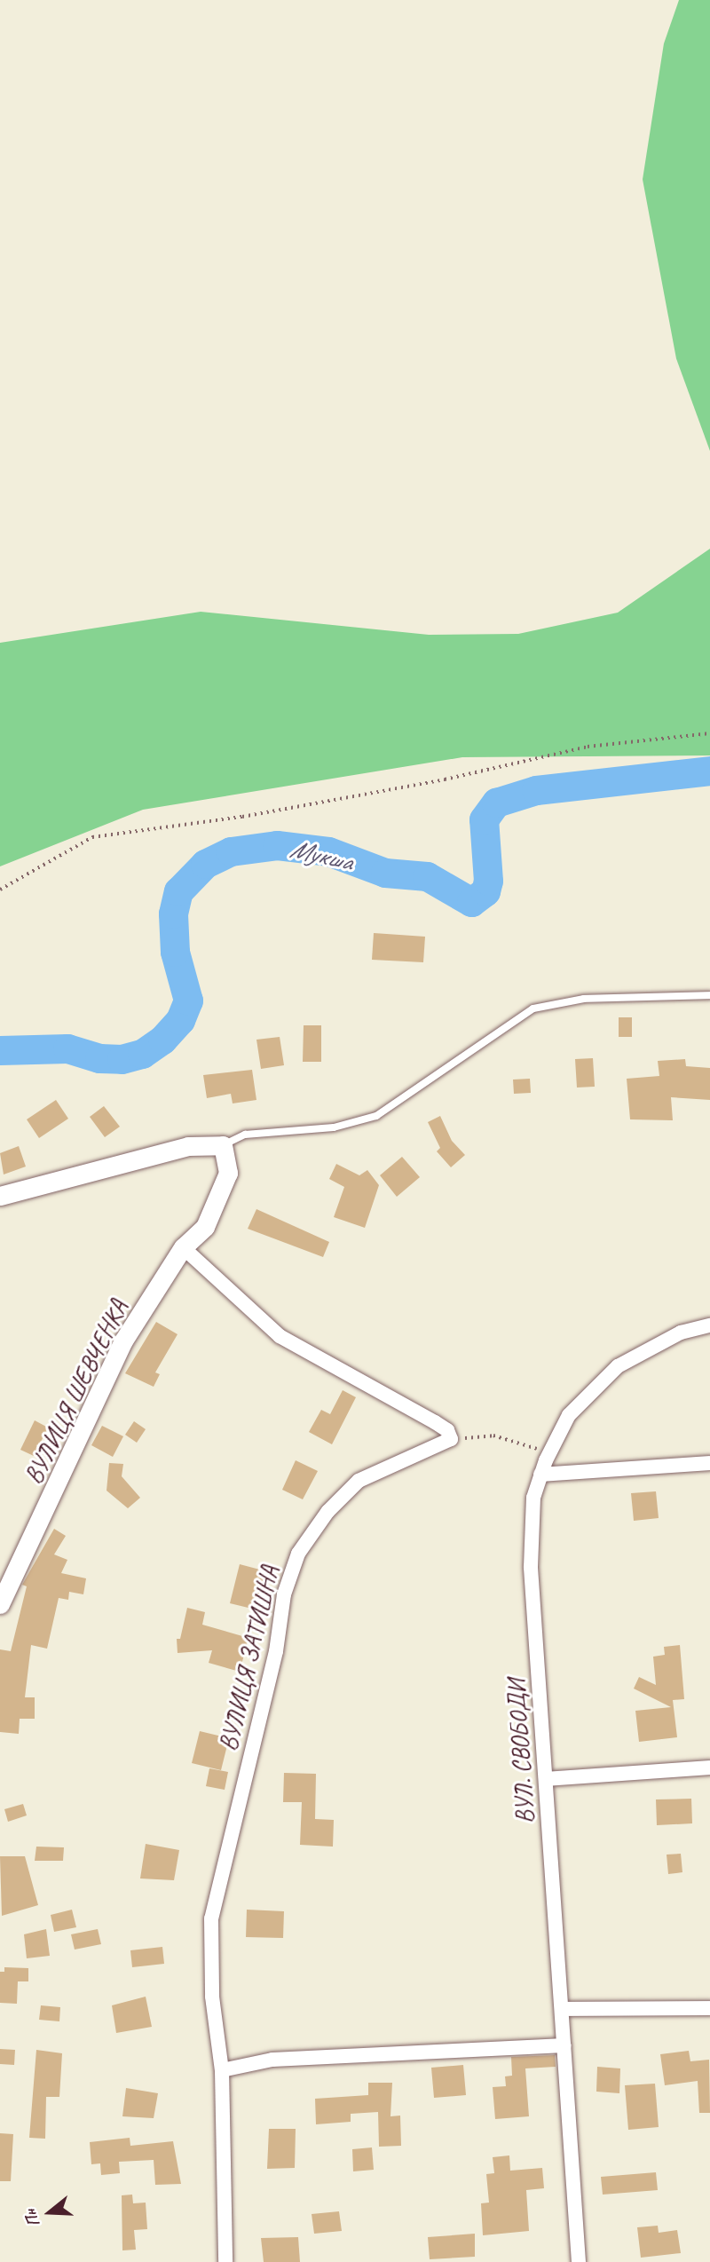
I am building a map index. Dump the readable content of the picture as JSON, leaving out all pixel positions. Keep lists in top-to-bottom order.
{
  "streets": {
    "street": ["ВУЛИЦЯ ШЕВЧЕНКА", "ВУЛИЦЯ ЗАТИШНА", "ВУЛ. СВОБОДИ"]
  },
  "water": ["Мукша"],
  "north": "left"
}
